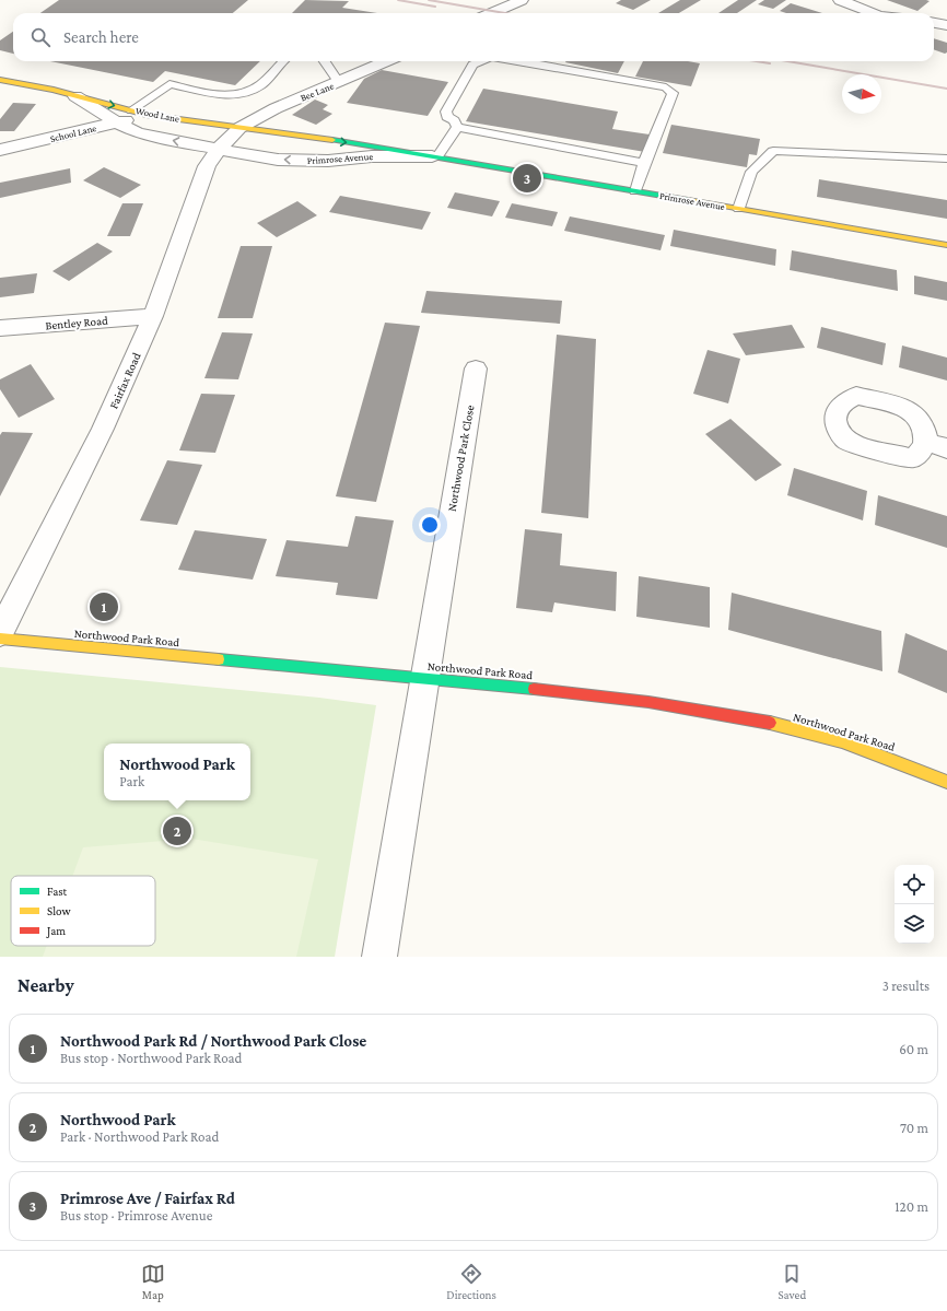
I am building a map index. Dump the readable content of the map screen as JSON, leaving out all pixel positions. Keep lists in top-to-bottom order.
{
  "streets": {
    "street": [
      "Bee Lane",
      "Wood Lane",
      "School Lane",
      "Primrose Avenue",
      "Bentley Road",
      "Fairfax Road",
      "Northwood Park Close",
      "Northwood Park Road"
    ]
  },
  "crossings": [
    ["Bee Lane", "Wood Lane"],
    ["Bee Lane", "Primrose Avenue"],
    ["Bee Lane", "Fairfax Road"],
    ["Wood Lane", "School Lane"],
    ["Wood Lane", "Primrose Avenue"],
    ["Wood Lane", "Fairfax Road"],
    ["Primrose Avenue", "Fairfax Road"],
    ["Bentley Road", "Fairfax Road"],
    ["Northwood Park Close", "Northwood Park Road"]
  ],
  "legend": ["Fast", "Slow", "Jam"],
  "north": "right",
  "page": {
    "search": "Search here",
    "pins": ["3", "1", "2"],
    "popup": ["Northwood Park", "Park"],
    "heading": ["Nearby", "3 results"],
    "list": [
      {
        "mark": "1",
        "name": "Northwood Park Rd / Northwood Park Close",
        "note": "Bus stop · Northwood Park Road",
        "value": "60 m"
      },
      {
        "mark": "2",
        "name": "Northwood Park",
        "note": "Park · Northwood Park Road",
        "value": "70 m"
      },
      {
        "mark": "3",
        "name": "Primrose Ave / Fairfax Rd",
        "note": "Bus stop · Primrose Avenue",
        "value": "120 m"
      }
    ],
    "nav": ["Map", "Directions", "Saved"]
  }
}
